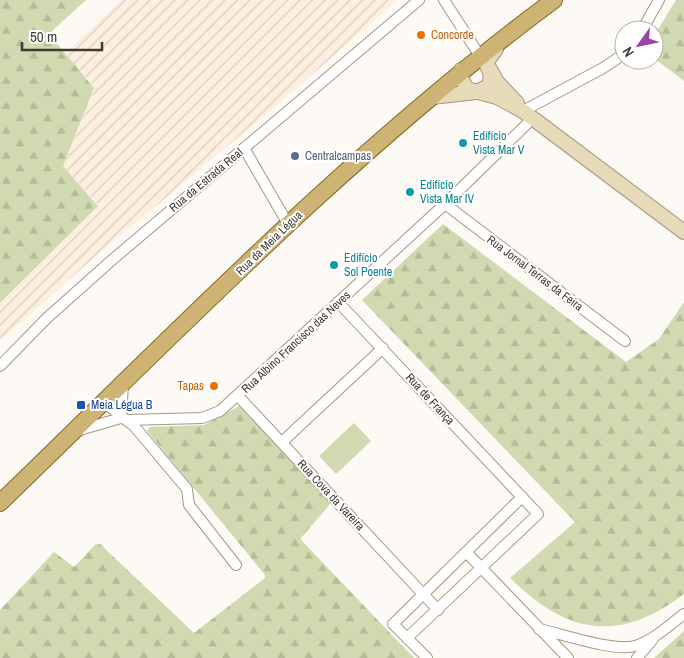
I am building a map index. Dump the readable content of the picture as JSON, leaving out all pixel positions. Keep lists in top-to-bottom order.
{
  "streets": {
    "main road": ["Rua da Meia Légua"],
    "street": [
      "Rua da Estrada Real",
      "Rua Jornal Terras da Feira",
      "Rua Albino Francisco das Neves",
      "Rua de França",
      "Rua Cova da Vareira"
    ]
  },
  "crossings": [
    ["Rua da Meia Légua", "Rua Albino Francisco das Neves"],
    ["Rua Jornal Terras da Feira", "Rua Albino Francisco das Neves"],
    ["Rua Albino Francisco das Neves", "Rua de França"],
    ["Rua Albino Francisco das Neves", "Rua Cova da Vareira"]
  ],
  "places": {
    "other": [
      "Concorde",
      "Edifício Vista Mar V",
      "Centralcampas",
      "Edifício Vista Mar IV",
      "Edifício Sol Poente",
      "Tapas"
    ],
    "transit": ["Meia Légua B"]
  },
  "scale_bar": "50 m",
  "north": "bottom left"
}
